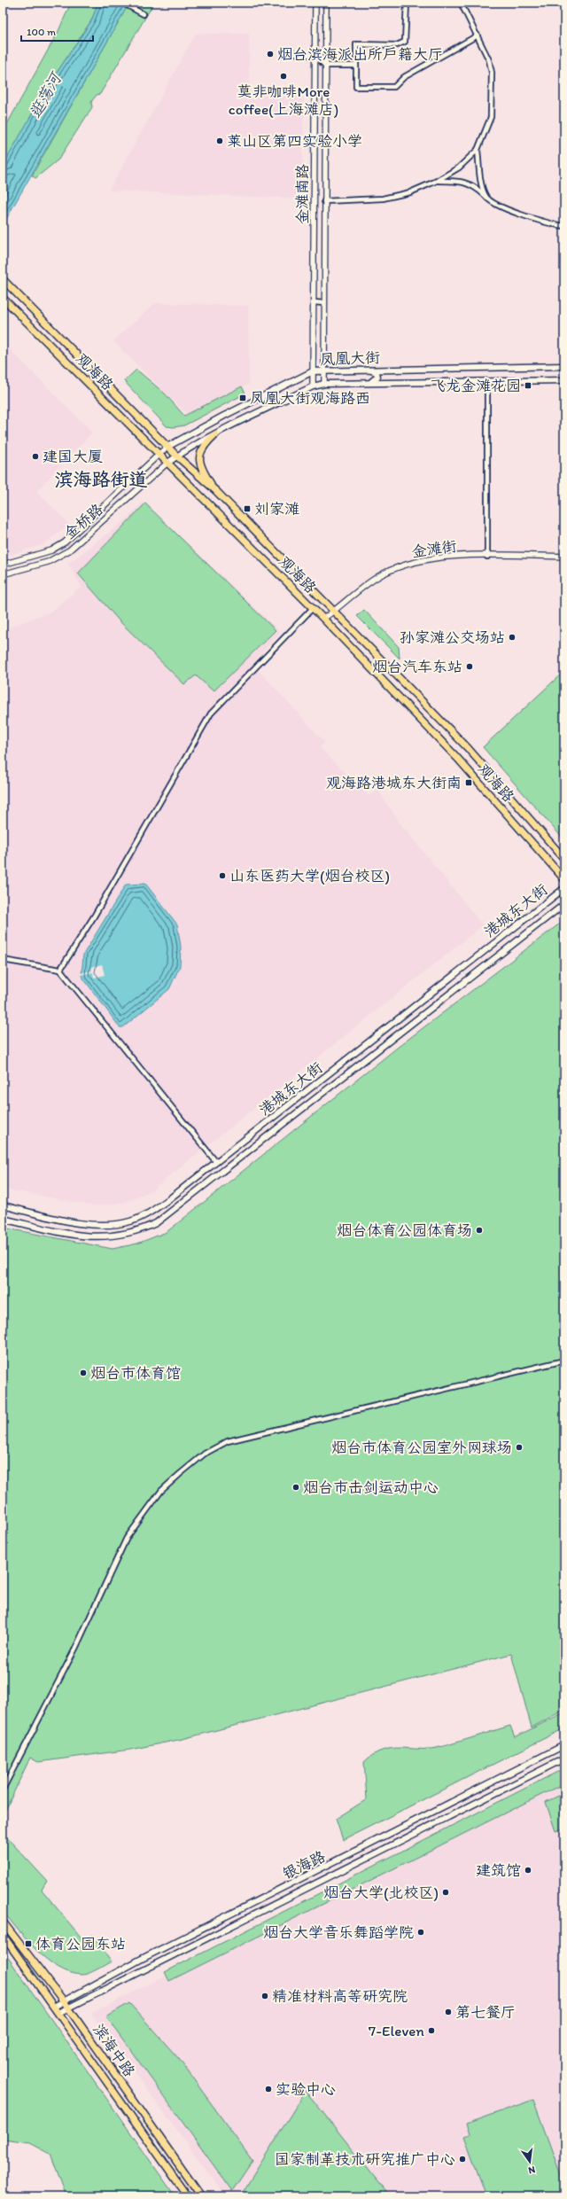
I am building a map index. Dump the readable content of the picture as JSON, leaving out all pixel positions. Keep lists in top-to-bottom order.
{
  "streets": {
    "main road": [
      "凤凰大街",
      "观海路",
      "港城东大街",
      "银海路",
      "滨海中路"
    ],
    "street": ["金滩南路", "金桥路", "金滩街"]
  },
  "crossings": [
    ["金滩南路", "凤凰大街"],
    ["凤凰大街", "观海路"],
    ["凤凰大街", "金桥路"],
    ["观海路", "金桥路"],
    ["观海路", "金滩街"],
    ["银海路", "滨海中路"]
  ],
  "districts": ["滨海路街道"],
  "water": ["逛荡河"],
  "places": {
    "other": [
      "烟台滨海派出所户籍大厅",
      "莫非咖啡More coffee(上海滩店)",
      "莱山区第四实验小学",
      "建国大厦",
      "孙家滩公交场站",
      "烟台汽车东站",
      "山东医药大学(烟台校区)",
      "烟台体育公园体育场",
      "烟台市体育馆",
      "烟台市体育公园室外网球场",
      "烟台市击剑运动中心",
      "建筑馆",
      "烟台大学(北校区)",
      "烟台大学音乐舞蹈学院",
      "精准材料高等研究院",
      "第七餐厅",
      "7-Eleven",
      "实验中心",
      "国家制革技术研究推广中心"
    ],
    "transit": [
      "飞龙金滩花园",
      "凤凰大街观海路西",
      "刘家滩",
      "观海路港城东大街南",
      "体育公园东站"
    ]
  },
  "scale_bar": "100 m",
  "north": "bottom"
}
